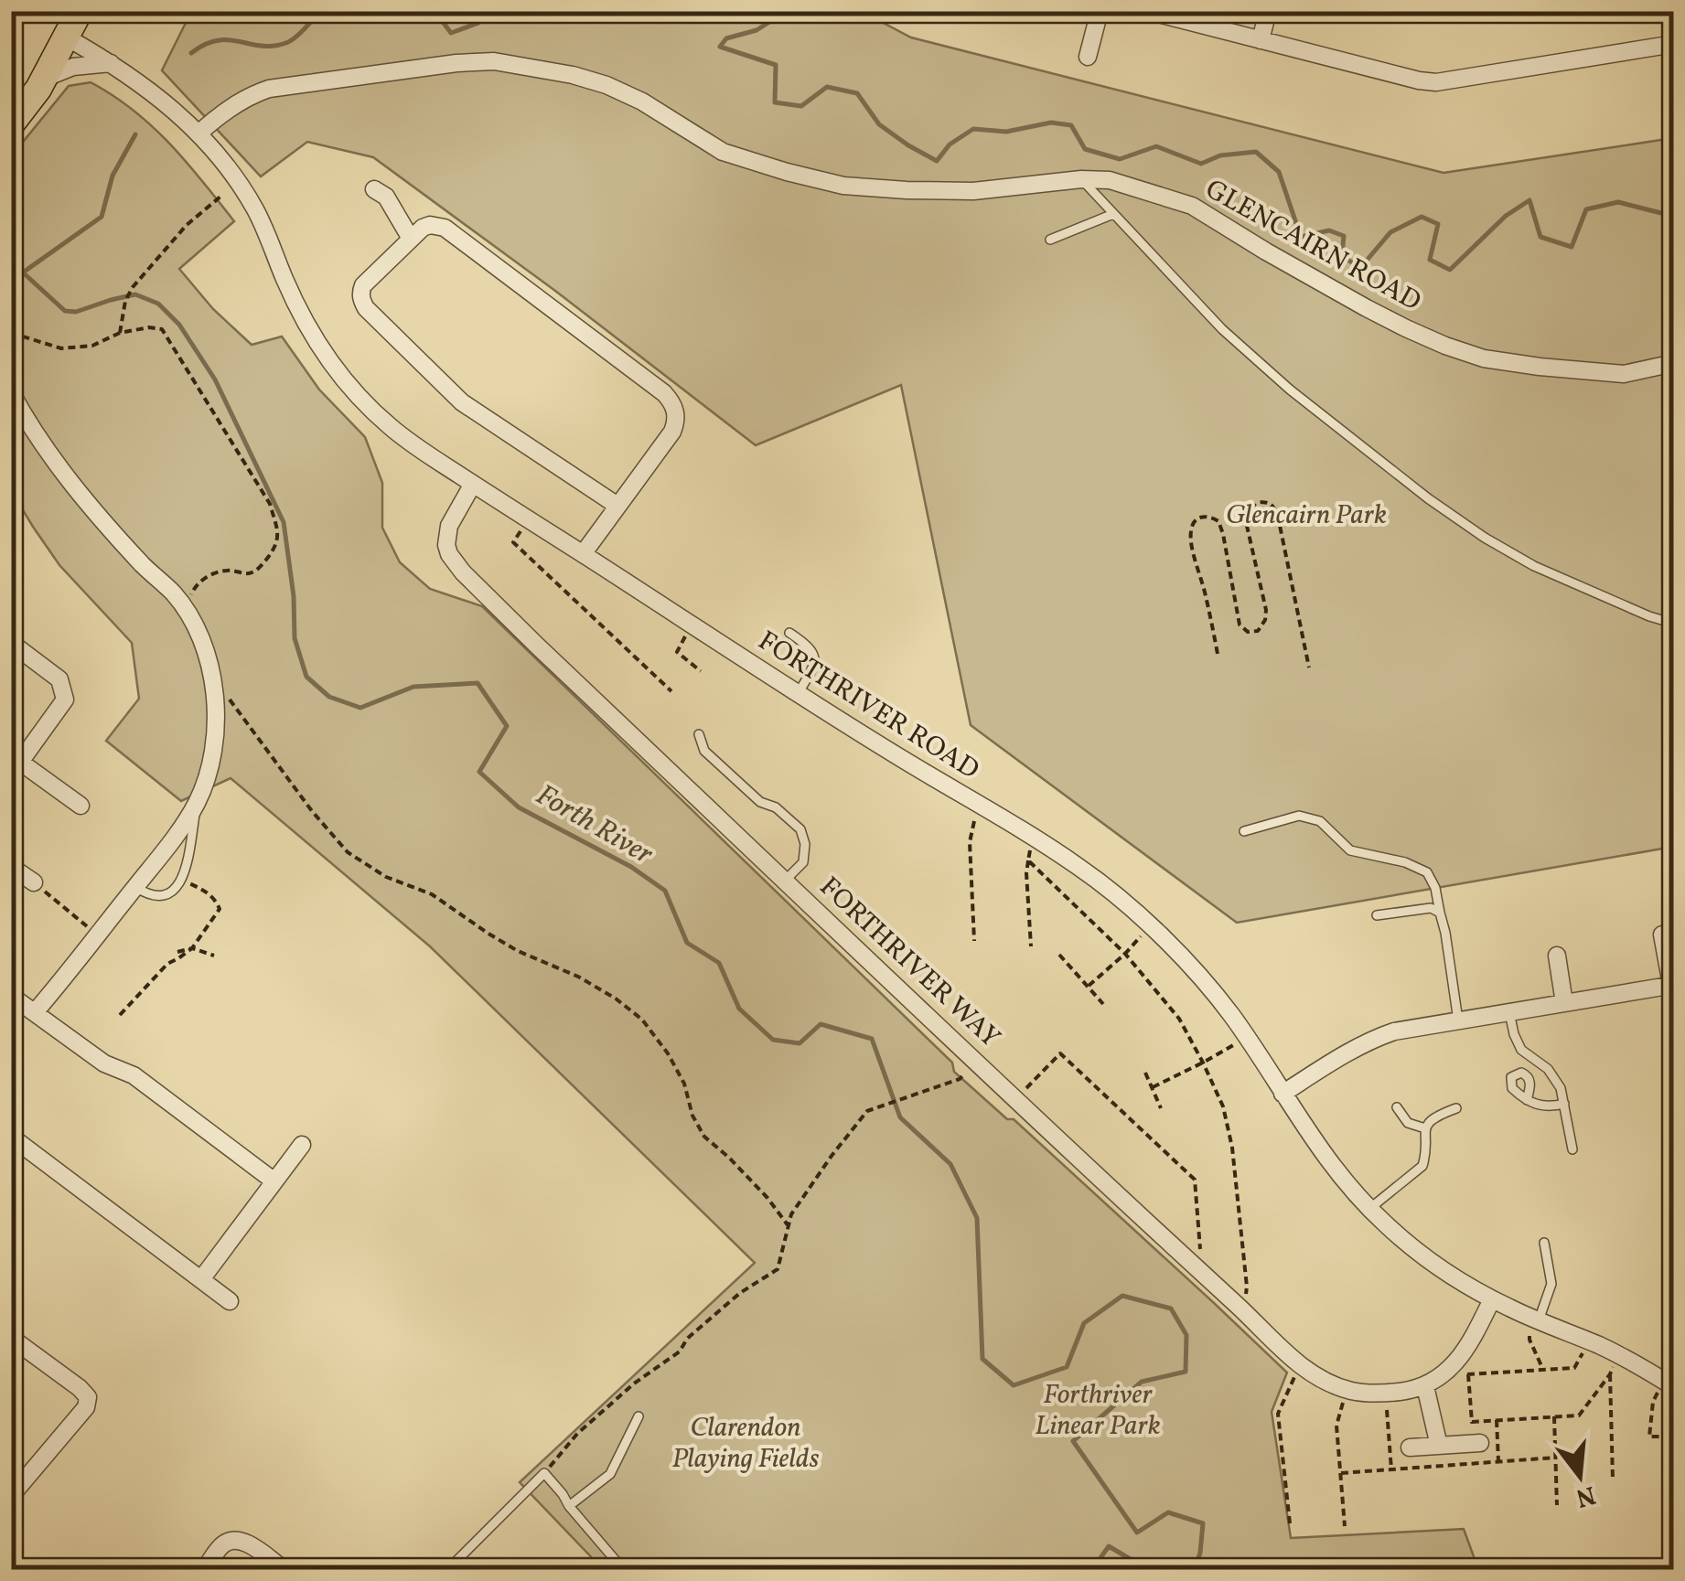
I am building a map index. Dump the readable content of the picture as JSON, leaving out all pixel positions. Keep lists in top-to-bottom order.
{
  "streets": {
    "street": ["GLENCAIRN ROAD", "FORTHRIVER ROAD", "FORTHRIVER WAY"]
  },
  "crossings": [
    ["GLENCAIRN ROAD", "FORTHRIVER ROAD"],
    ["FORTHRIVER ROAD", "FORTHRIVER WAY"]
  ],
  "water": ["Forth River"],
  "parks": ["Glencairn Park", "Forthriver Linear Park", "Clarendon Playing Fields"],
  "north": "bottom"
}
